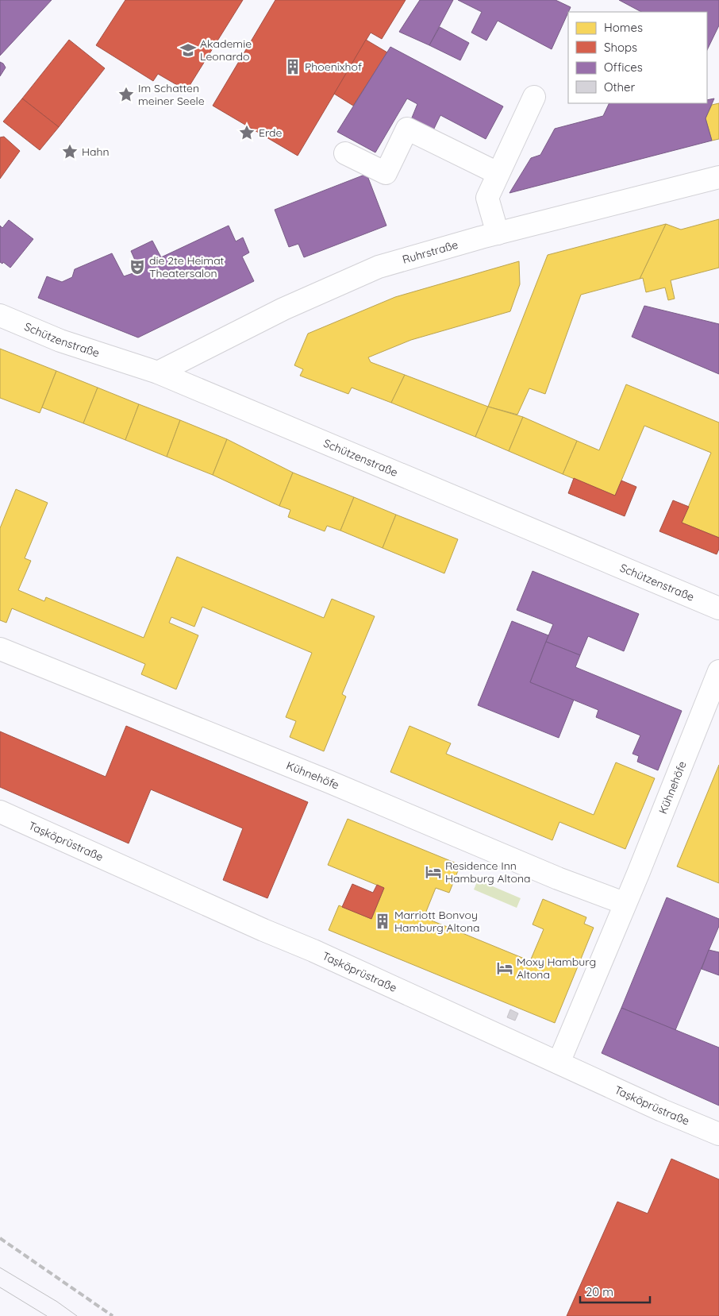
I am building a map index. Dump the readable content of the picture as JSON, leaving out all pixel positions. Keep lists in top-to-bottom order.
{
  "streets": {
    "street": [
      "Ruhrstraße",
      "Schützenstraße",
      "Kühnehöfe",
      "Taşköprüstraße"
    ]
  },
  "crossings": [
    ["Ruhrstraße", "Schützenstraße"],
    ["Kühnehöfe", "Taşköprüstraße"]
  ],
  "places": {
    "school or university": ["Akademie Leonardo"],
    "building": ["Phoenixhof", "Marriott Bonvoy Hamburg Altona"],
    "place": ["Im Schatten meiner Seele", "Erde", "Hahn"],
    "theatre": ["die 2te Heimat Theatersalon"],
    "hotel": ["Residence Inn Hamburg Altona", "Moxy Hamburg Altona"]
  },
  "legend": [
    "Homes",
    "Shops",
    "Offices",
    "Other"
  ],
  "scale_bar": "20 m"
}
